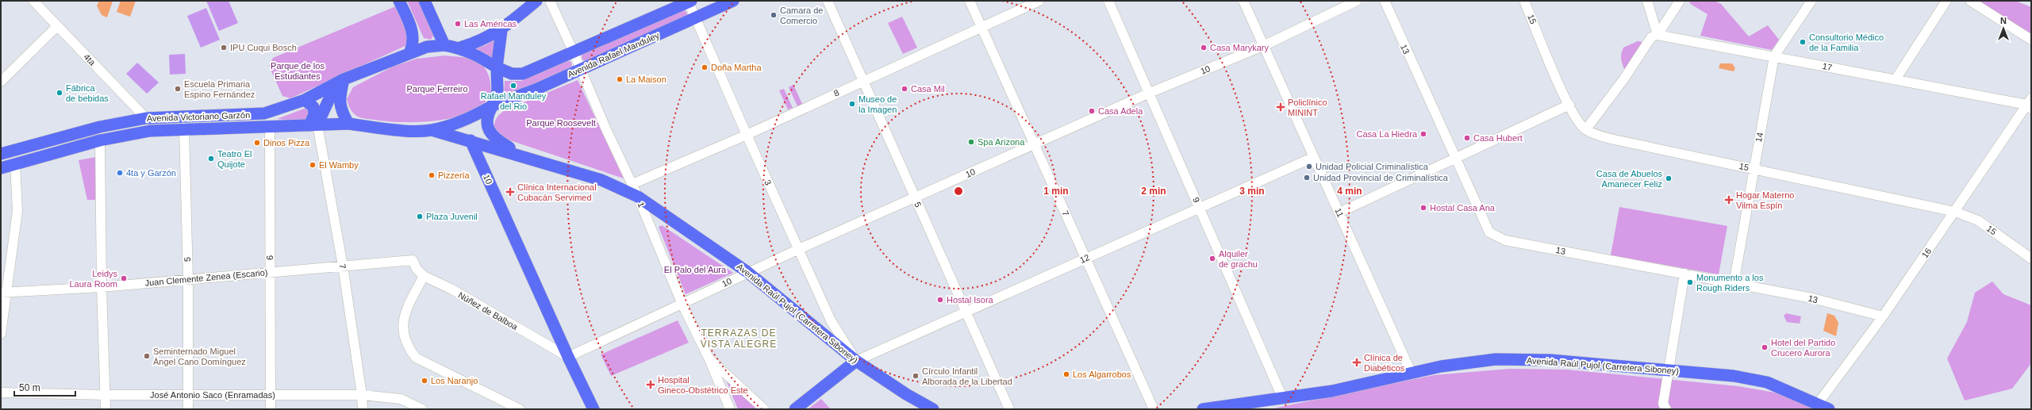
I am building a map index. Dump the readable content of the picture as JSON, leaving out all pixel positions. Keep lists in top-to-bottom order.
{
  "streets": {
    "main road": [
      "Avenida Rafael Manduley",
      "10",
      "Avenida Victoriano Garzón",
      "Avenida Raúl Pujol (Carretera Siboney)"
    ],
    "street": [
      "15",
      "13",
      "4ta",
      "17",
      "8",
      "14",
      "3",
      "9",
      "1",
      "5",
      "11",
      "7",
      "16",
      "6",
      "12",
      "Juan Clemente Zenea (Escario)",
      "Núñez de Balboa",
      "José Antonio Saco (Enramadas)"
    ]
  },
  "crossings": [
    ["15", "14"],
    ["15", "16"],
    ["13", "14"],
    ["13", "16"],
    ["Avenida Rafael Manduley", "Avenida Victoriano Garzón"],
    ["Avenida Rafael Manduley", "3"],
    ["Avenida Rafael Manduley", "1"],
    ["Avenida Rafael Manduley", "Avenida Raúl Pujol (Carretera Siboney)"],
    ["4ta", "Avenida Victoriano Garzón"],
    ["17", "14"],
    ["17", "16"],
    ["10", "3"],
    ["10", "9"],
    ["10", "1"],
    ["10", "5"],
    ["10", "11"],
    ["10", "7"],
    ["10", "Núñez de Balboa"],
    ["10", "Avenida Raúl Pujol (Carretera Siboney)"],
    ["8", "3"],
    ["8", "1"],
    ["8", "5"],
    ["8", "7"],
    ["Avenida Victoriano Garzón", "5"],
    ["Avenida Victoriano Garzón", "7"],
    ["Avenida Victoriano Garzón", "6"],
    ["Avenida Victoriano Garzón", "Avenida Raúl Pujol (Carretera Siboney)"],
    ["3", "12"],
    ["3", "Avenida Raúl Pujol (Carretera Siboney)"],
    ["9", "12"],
    ["9", "Avenida Raúl Pujol (Carretera Siboney)"],
    ["1", "Avenida Raúl Pujol (Carretera Siboney)"],
    ["5", "12"],
    ["5", "Juan Clemente Zenea (Escario)"],
    ["5", "José Antonio Saco (Enramadas)"],
    ["11", "12"],
    ["11", "Avenida Raúl Pujol (Carretera Siboney)"],
    ["7", "12"],
    ["7", "Juan Clemente Zenea (Escario)"],
    ["7", "José Antonio Saco (Enramadas)"],
    ["16", "Avenida Raúl Pujol (Carretera Siboney)"],
    ["6", "Juan Clemente Zenea (Escario)"],
    ["6", "José Antonio Saco (Enramadas)"],
    ["12", "Avenida Raúl Pujol (Carretera Siboney)"],
    ["Juan Clemente Zenea (Escario)", "Núñez de Balboa"]
  ],
  "districts": ["TERRAZAS DE VISTA ALEGRE"],
  "parks": [
    "Parque de los Estudiantes",
    "Parque Ferreiro",
    "Parque Roosevelt",
    "El Palo del Aura"
  ],
  "places": {
    "other": [
      "Camara de Comercio",
      "Las Américas",
      "Consultorio Médico de la Familia",
      "IPU Cuqui Bosch",
      "Casa Marykary",
      "Doña Martha",
      "La Maison",
      "Rafael Manduley del Rio",
      "Escuela Primaria Espino Fernández",
      "Casa Mil",
      "Fábrica de bebidas",
      "Museo de la Imagen",
      "Casa Adela",
      "Casa La Hiedra",
      "Casa Hubert",
      "Spa Arizona",
      "Dinos Pizza",
      "Teatro El Quijote",
      "El Wamby",
      "Unidad Policial Criminalística",
      "4ta y Garzón",
      "Pizzería",
      "Unidad Provincial de Criminalística",
      "Casa de Abuelos Amanecer Feliz",
      "Hostal Casa Ana",
      "Plaza Juvenil",
      "Alquiler de grachu",
      "Leidys Laura Room",
      "Monumento a los Rough Riders",
      "Hostal Isora",
      "Hotel del Partido Crucero Aurora",
      "Seminternado Miguel Ángel Cano Domínguez",
      "Los Algarrobos",
      "Círculo Infantil Alborada de la Libertad",
      "Los Naranjo"
    ],
    "health": [
      "Policlínico MININT",
      "Clínica Internacional Cubacán Servimed",
      "Hogar Materno Vilma Espín",
      "Clínica de Diabéticos",
      "Hospital Gineco-Obstétrico Este"
    ]
  },
  "scale_bar": "50 m",
  "north": "top",
  "rings": [
    "1 min",
    "2 min",
    "3 min",
    "4 min"
  ]
}
